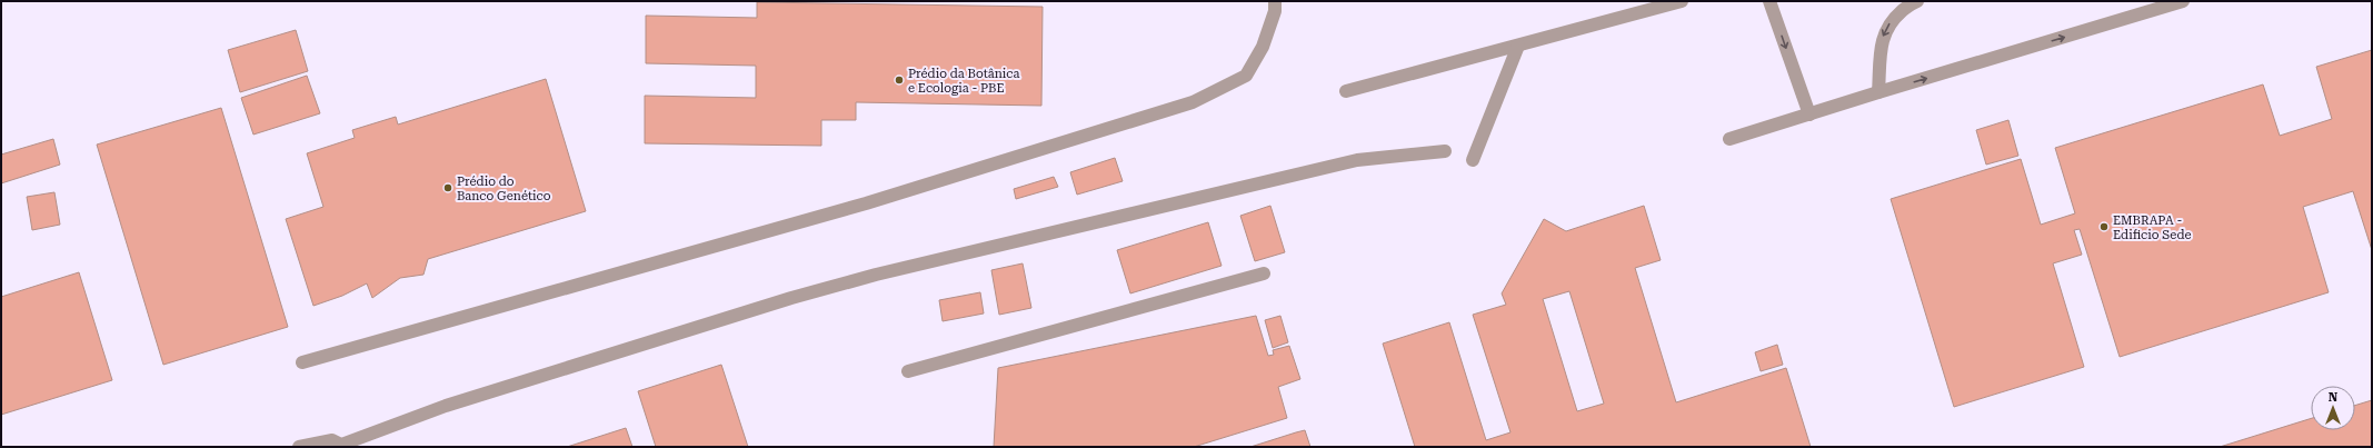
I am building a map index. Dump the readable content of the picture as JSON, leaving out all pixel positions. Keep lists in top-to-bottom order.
{
  "places": ["Prédio da Botânica e Ecologia - PBE", "Prédio do Banco Genético", "EMBRAPA - Edificio Sede"],
  "north": "top"
}
